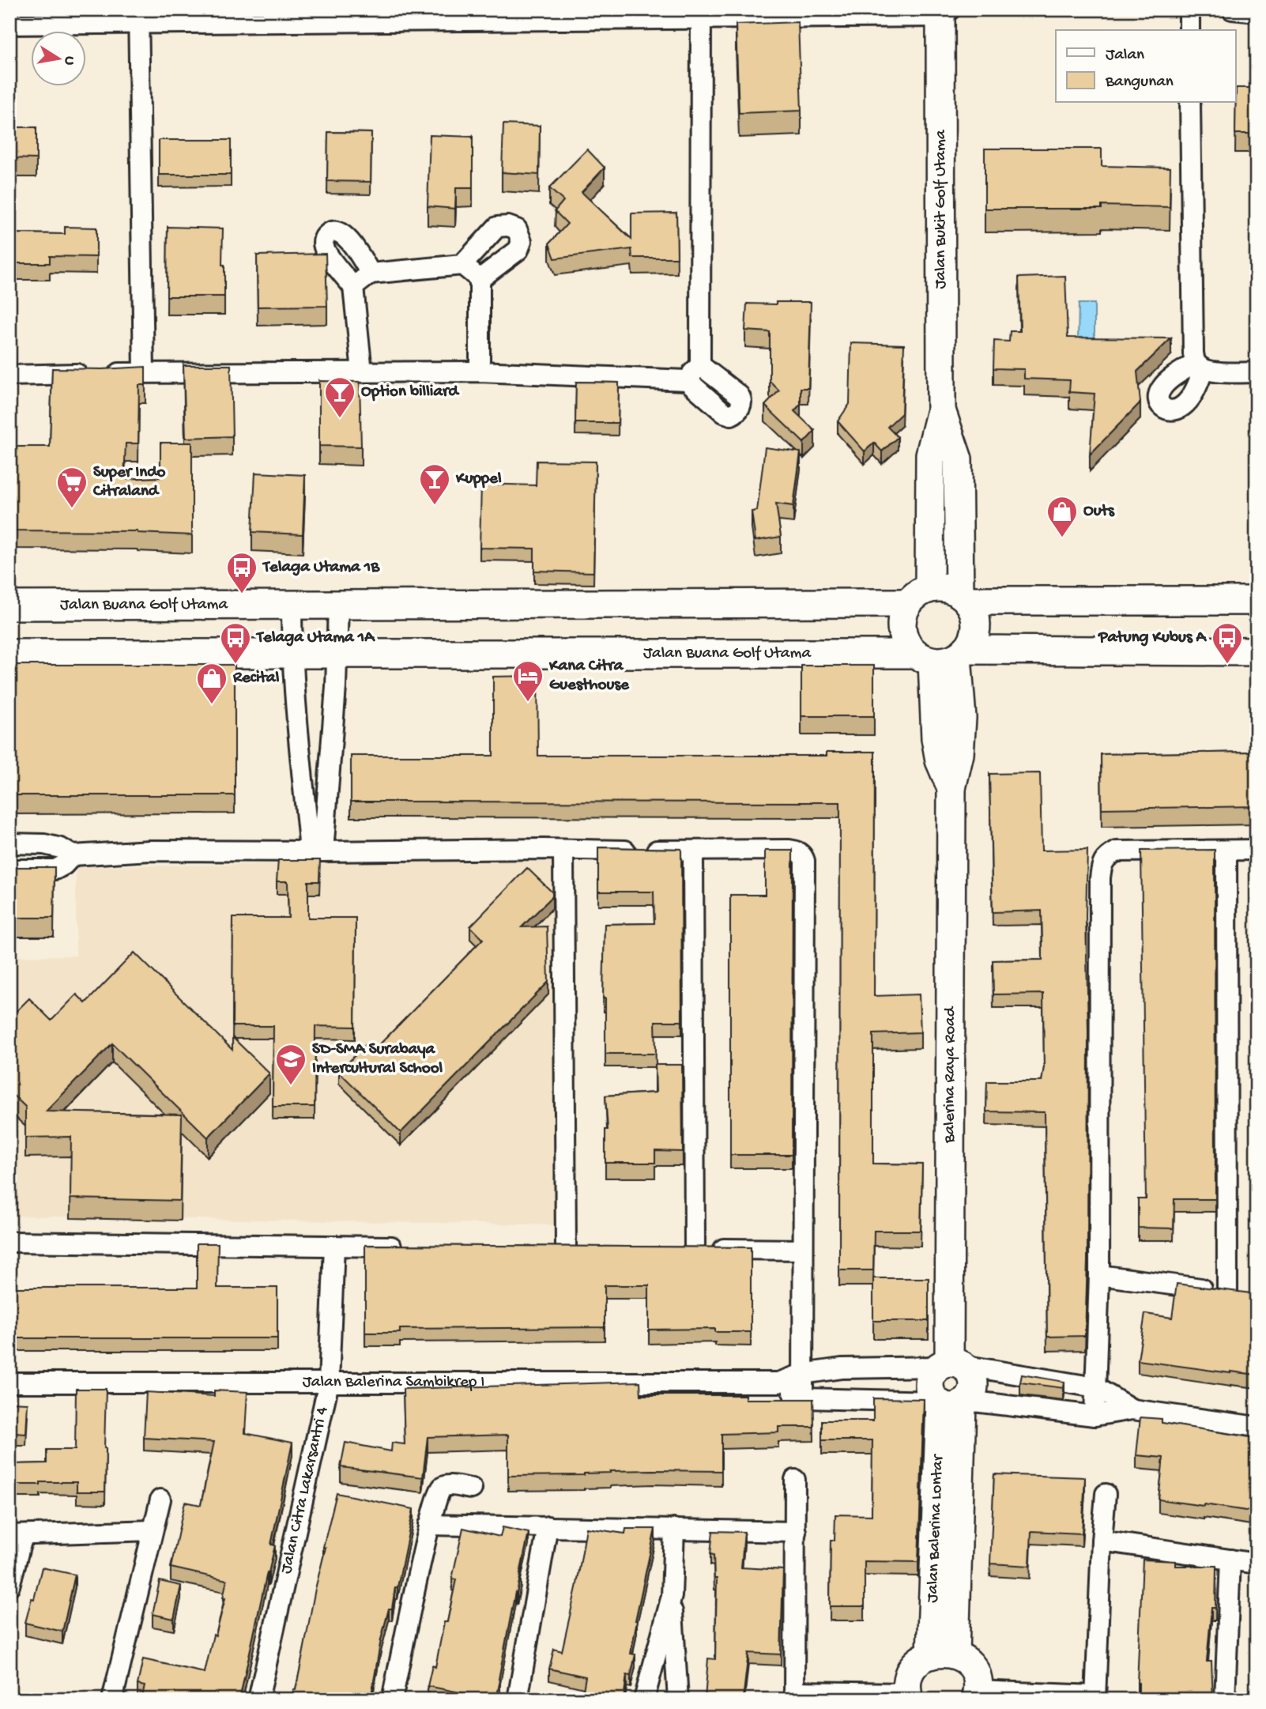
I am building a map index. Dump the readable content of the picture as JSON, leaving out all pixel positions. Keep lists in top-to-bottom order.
{
  "streets": {
    "main road": [
      "Jalan Bukit Golf Utama",
      "Jalan Buana Golf Utama",
      "Balerina Raya Road",
      "Jalan Balerina Lontar"
    ],
    "street": ["Jalan Balerina Sambikrep I", "Jalan Citra Lakarsantri 4"]
  },
  "crossings": [
    ["Jalan Bukit Golf Utama", "Jalan Buana Golf Utama"],
    ["Jalan Bukit Golf Utama", "Balerina Raya Road"],
    ["Jalan Buana Golf Utama", "Balerina Raya Road"],
    ["Balerina Raya Road", "Jalan Balerina Sambikrep I"],
    ["Balerina Raya Road", "Jalan Balerina Lontar"],
    ["Jalan Balerina Sambikrep I", "Jalan Citra Lakarsantri 4"],
    ["Jalan Balerina Sambikrep I", "Jalan Balerina Lontar"]
  ],
  "places": {
    "bar": ["Option billiard", "Kuppel"],
    "supermarket": ["Super Indo Citraland"],
    "shop": ["Outs", "Recital"],
    "bus stop": ["Telaga Utama 1B", "Telaga Utama 1A", "Patung Kubus A"],
    "hotel": ["Kana Citra Guesthouse"],
    "school or university": ["SD-SMA Surabaya Intercultural School"]
  },
  "legend": ["Jalan", "Bangunan"],
  "north": "right"
}
